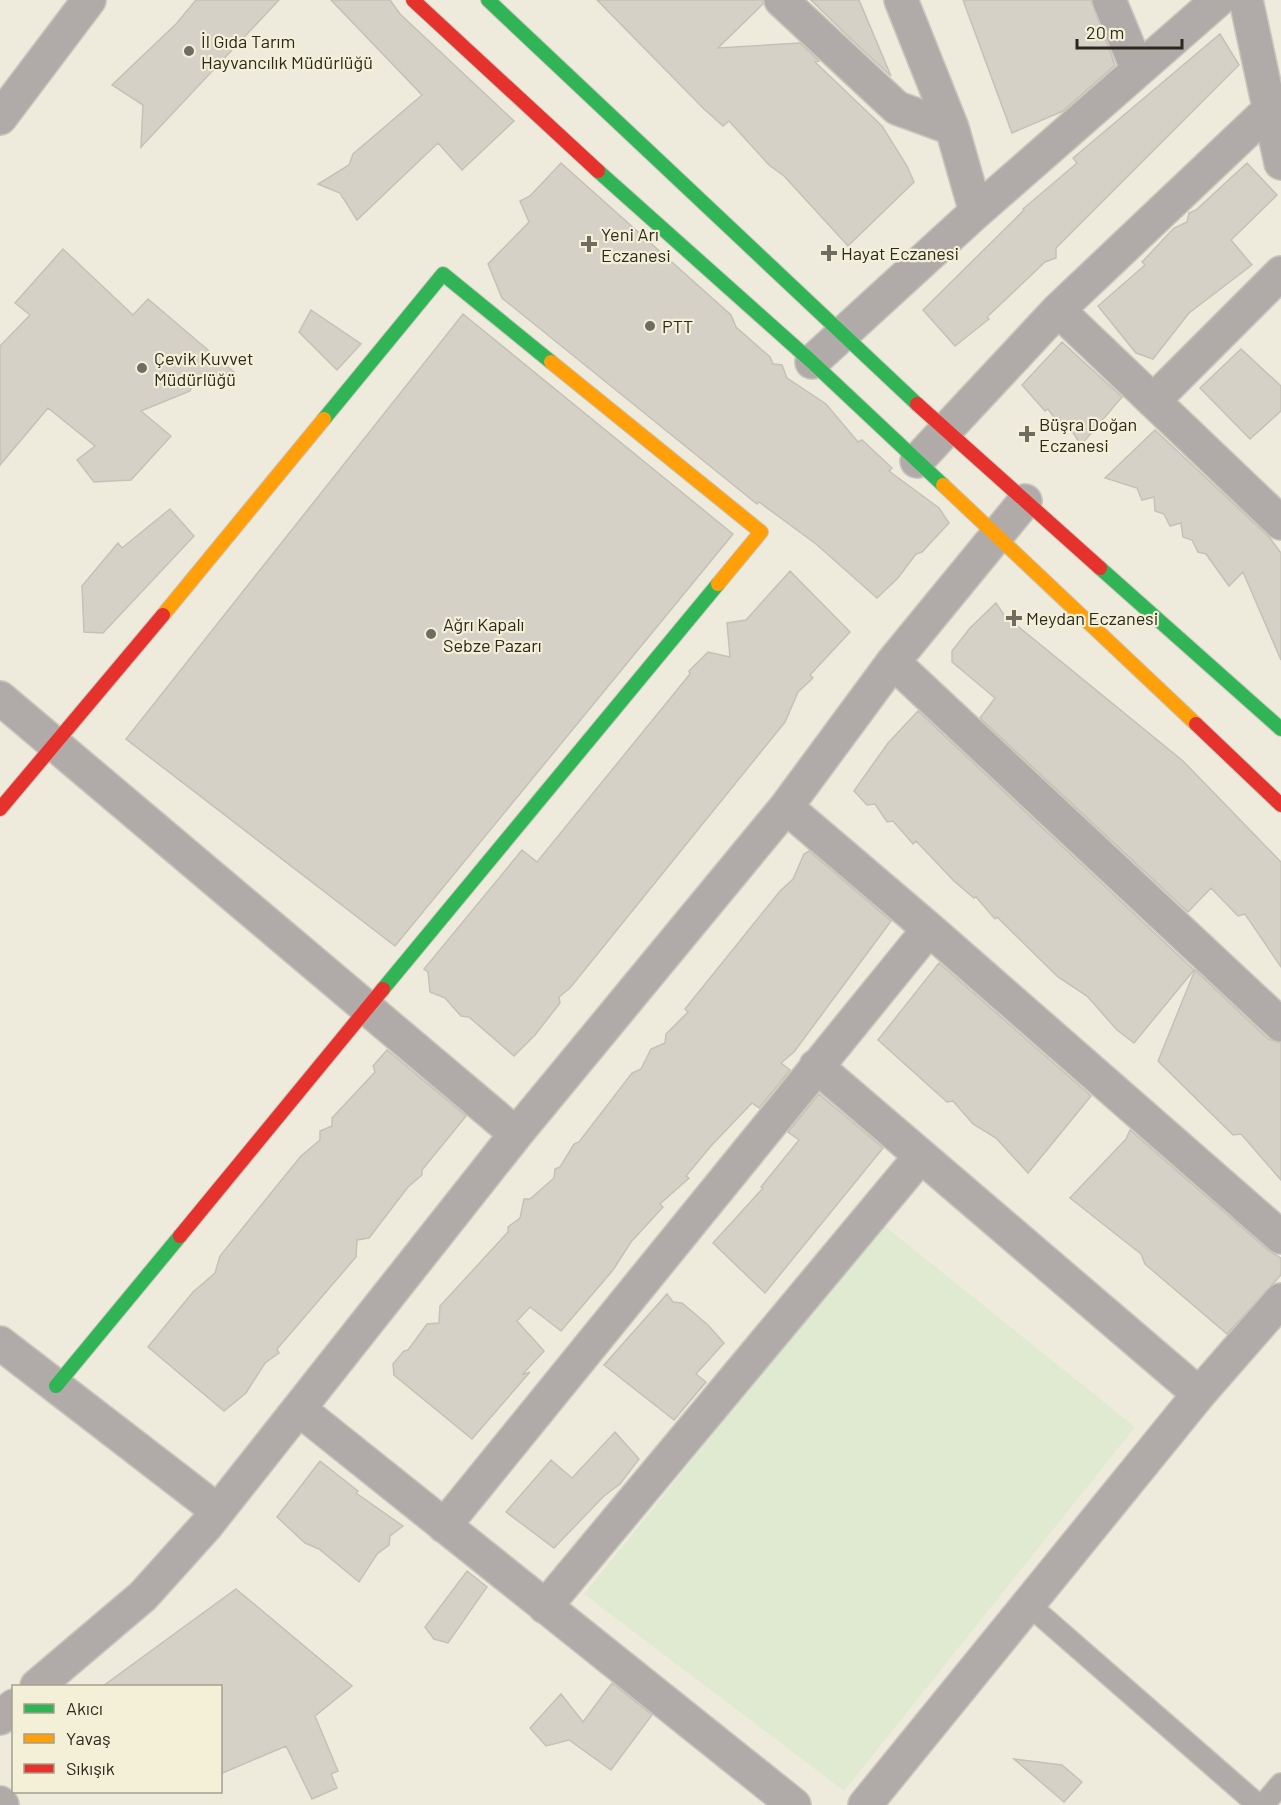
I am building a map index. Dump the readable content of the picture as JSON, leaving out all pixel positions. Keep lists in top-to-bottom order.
{
  "places": {
    "other": [
      "İl Gıda Tarım Hayvancılık Müdürlüğü",
      "PTT",
      "Çevik Kuvvet Müdürlüğü",
      "Ağrı Kapalı Sebze Pazarı"
    ],
    "health": [
      "Yeni Arı Eczanesi",
      "Hayat Eczanesi",
      "Büşra Doğan Eczanesi",
      "Meydan Eczanesi"
    ]
  },
  "legend": ["Akıcı", "Yavaş", "Sıkışık"],
  "scale_bar": "20 m"
}
